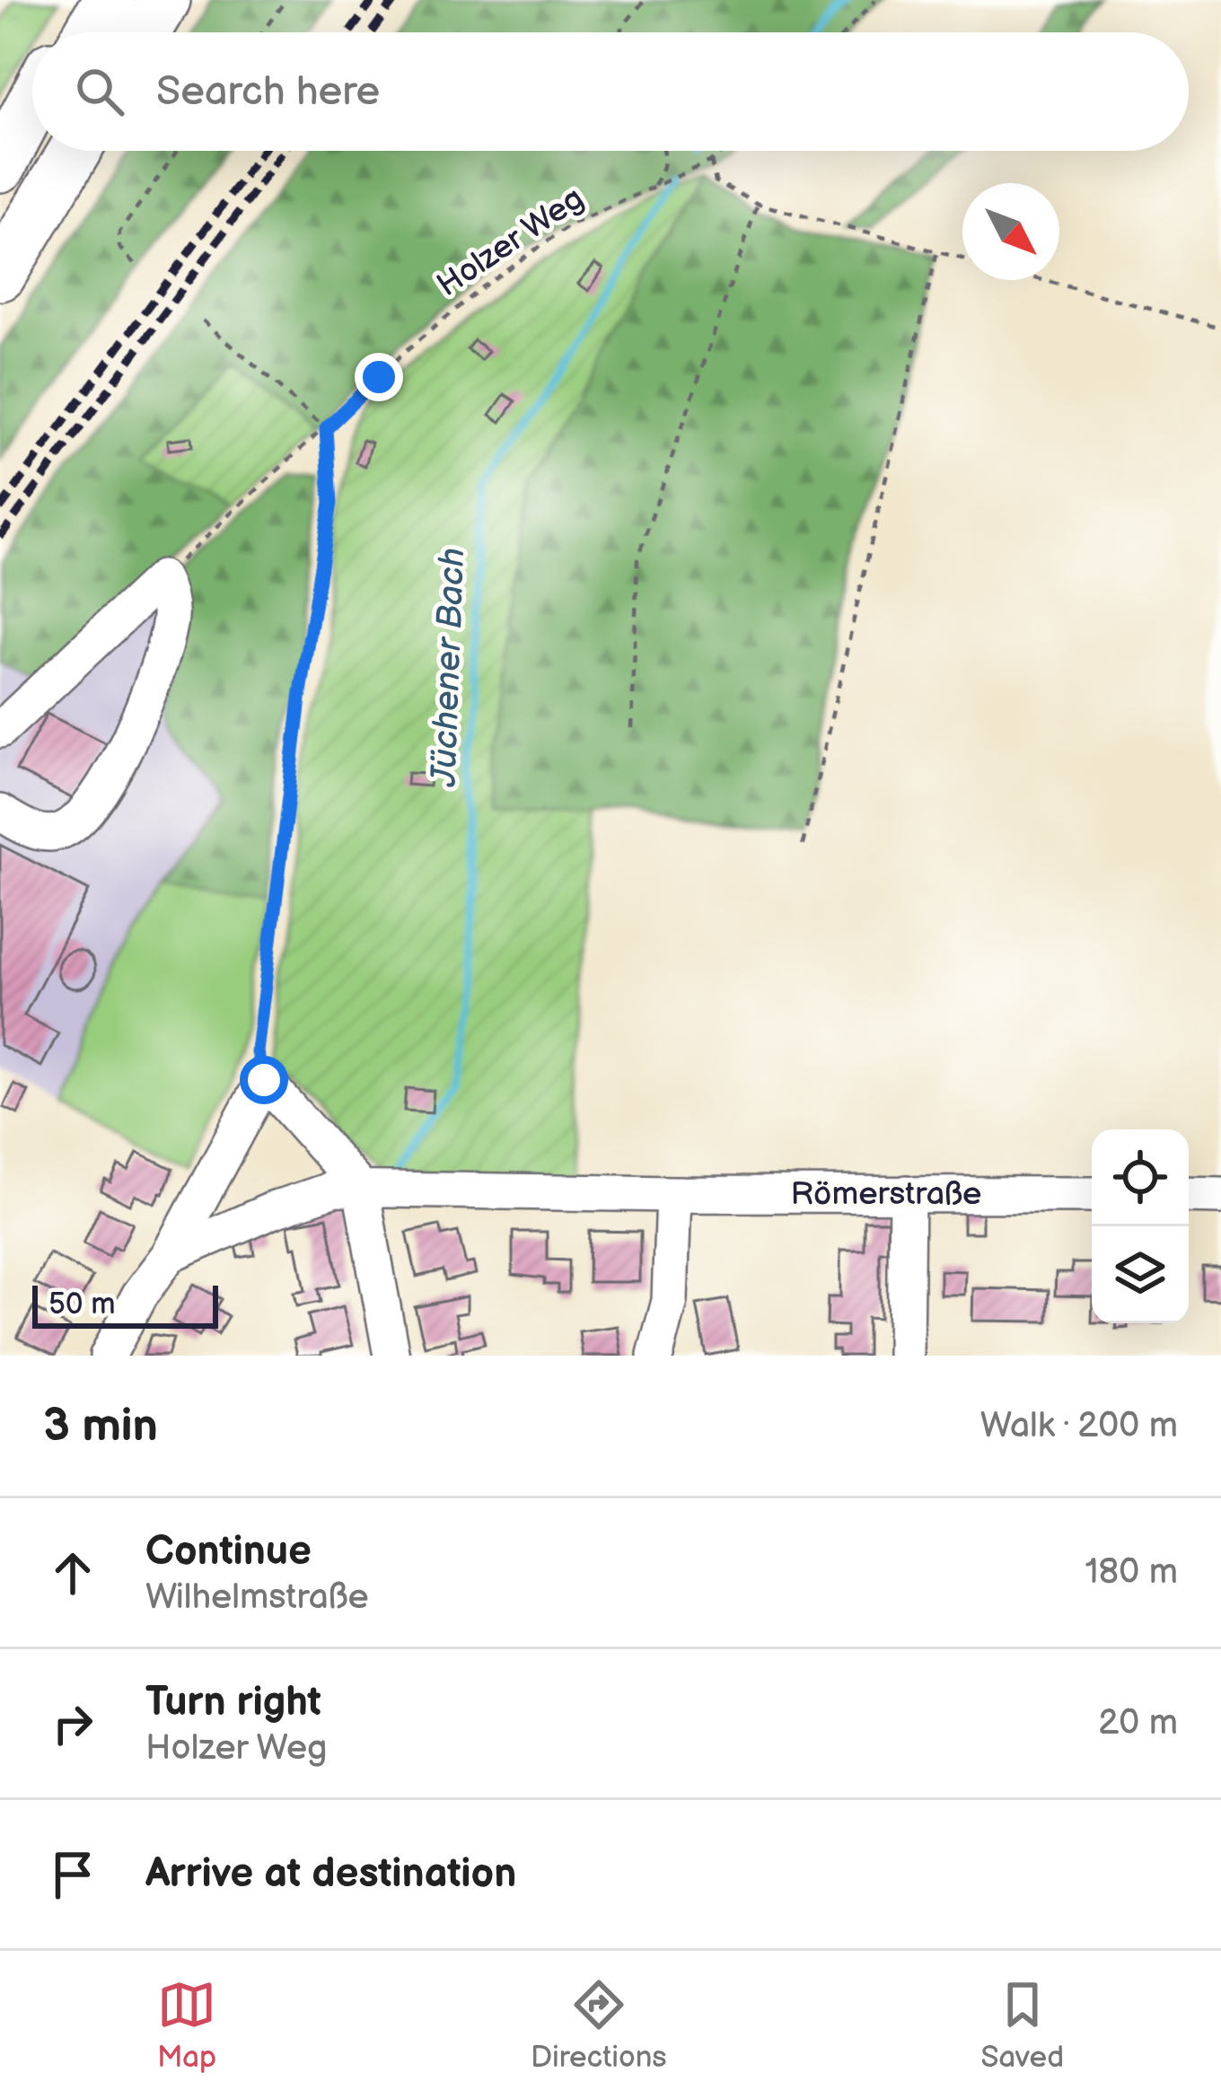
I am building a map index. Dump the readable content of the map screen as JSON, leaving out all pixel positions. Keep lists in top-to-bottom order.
{
  "streets": {
    "street": ["Römerstraße"],
    "path": ["Holzer Weg"]
  },
  "water": ["Jüchener Bach"],
  "scale_bar": "50 m",
  "north": "bottom right",
  "page": {
    "search": "Search here",
    "scale": "50 m",
    "heading": ["3 min", "Walk · 200 m"],
    "list": [
      ["Continue", "Wilhelmstraße", "180 m"],
      ["Turn right", "Holzer Weg", "20 m"],
      "Arrive at destination"
    ],
    "nav": ["Map", "Directions", "Saved"]
  }
}
